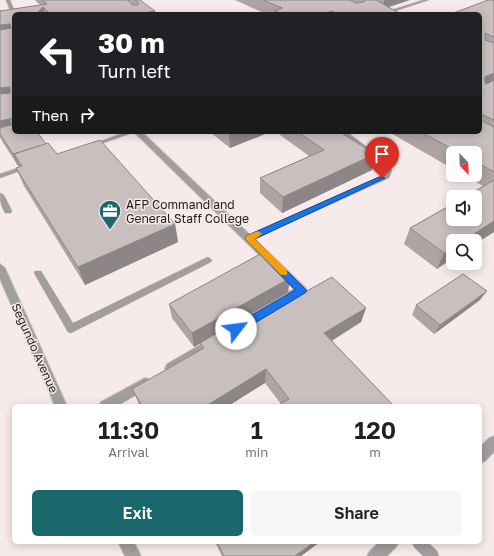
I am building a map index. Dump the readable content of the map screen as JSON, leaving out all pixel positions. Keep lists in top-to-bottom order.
{
  "streets": {
    "street": ["Segundo Avenue"]
  },
  "places": {
    "office": ["AFP Command and General Staff College"]
  },
  "north": "bottom right",
  "page": {
    "turn": ["30 m", "Turn left"],
    "then": "Then",
    "eta": [
      "11:30",
      "Arrival",
      "1",
      "min",
      "120",
      "m"
    ],
    "buttons": ["Exit", "Share"]
  }
}
